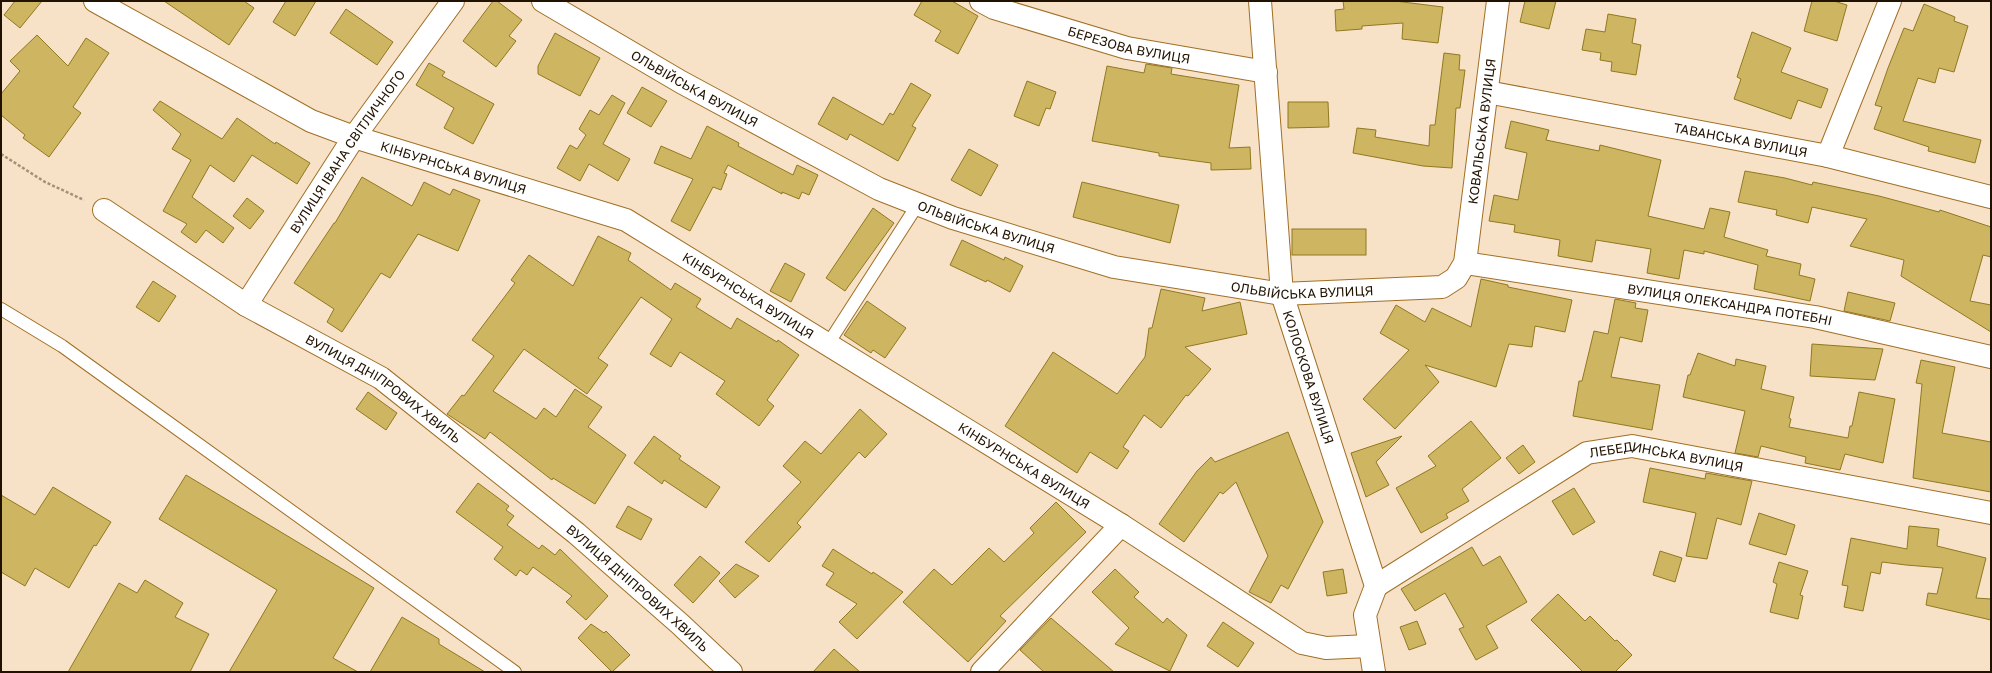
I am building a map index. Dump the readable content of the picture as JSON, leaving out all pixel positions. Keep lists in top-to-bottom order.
{
  "streets": {
    "street": [
      "БЕРЕЗОВА ВУЛИЦЯ",
      "ОЛЬВІЙСЬКА ВУЛИЦЯ",
      "КОВАЛЬСЬКА ВУЛИЦЯ",
      "ТАВАНСЬКА ВУЛИЦЯ",
      "ВУЛИЦЯ ІВАНА СВІТЛИЧНОГО",
      "КІНБУРНСЬКА ВУЛИЦЯ",
      "ВУЛИЦЯ ОЛЕКСАНДРА ПОТЕБНІ",
      "КОЛОСКОВА ВУЛИЦЯ",
      "ВУЛИЦЯ ДНІПРОВИХ ХВИЛЬ",
      "ЛЕБЕДИНСЬКА ВУЛИЦЯ"
    ]
  },
  "crossings": [
    ["БЕРЕЗОВА ВУЛИЦЯ", "КОЛОСКОВА ВУЛИЦЯ"],
    ["ОЛЬВІЙСЬКА ВУЛИЦЯ", "КОВАЛЬСЬКА ВУЛИЦЯ"],
    ["ОЛЬВІЙСЬКА ВУЛИЦЯ", "ВУЛИЦЯ ОЛЕКСАНДРА ПОТЕБНІ"],
    ["ОЛЬВІЙСЬКА ВУЛИЦЯ", "КОЛОСКОВА ВУЛИЦЯ"],
    ["КОВАЛЬСЬКА ВУЛИЦЯ", "ТАВАНСЬКА ВУЛИЦЯ"],
    ["КОВАЛЬСЬКА ВУЛИЦЯ", "ВУЛИЦЯ ОЛЕКСАНДРА ПОТЕБНІ"],
    ["ВУЛИЦЯ ІВАНА СВІТЛИЧНОГО", "КІНБУРНСЬКА ВУЛИЦЯ"],
    ["ВУЛИЦЯ ІВАНА СВІТЛИЧНОГО", "ВУЛИЦЯ ДНІПРОВИХ ХВИЛЬ"],
    ["КОЛОСКОВА ВУЛИЦЯ", "ЛЕБЕДИНСЬКА ВУЛИЦЯ"]
  ]
}
